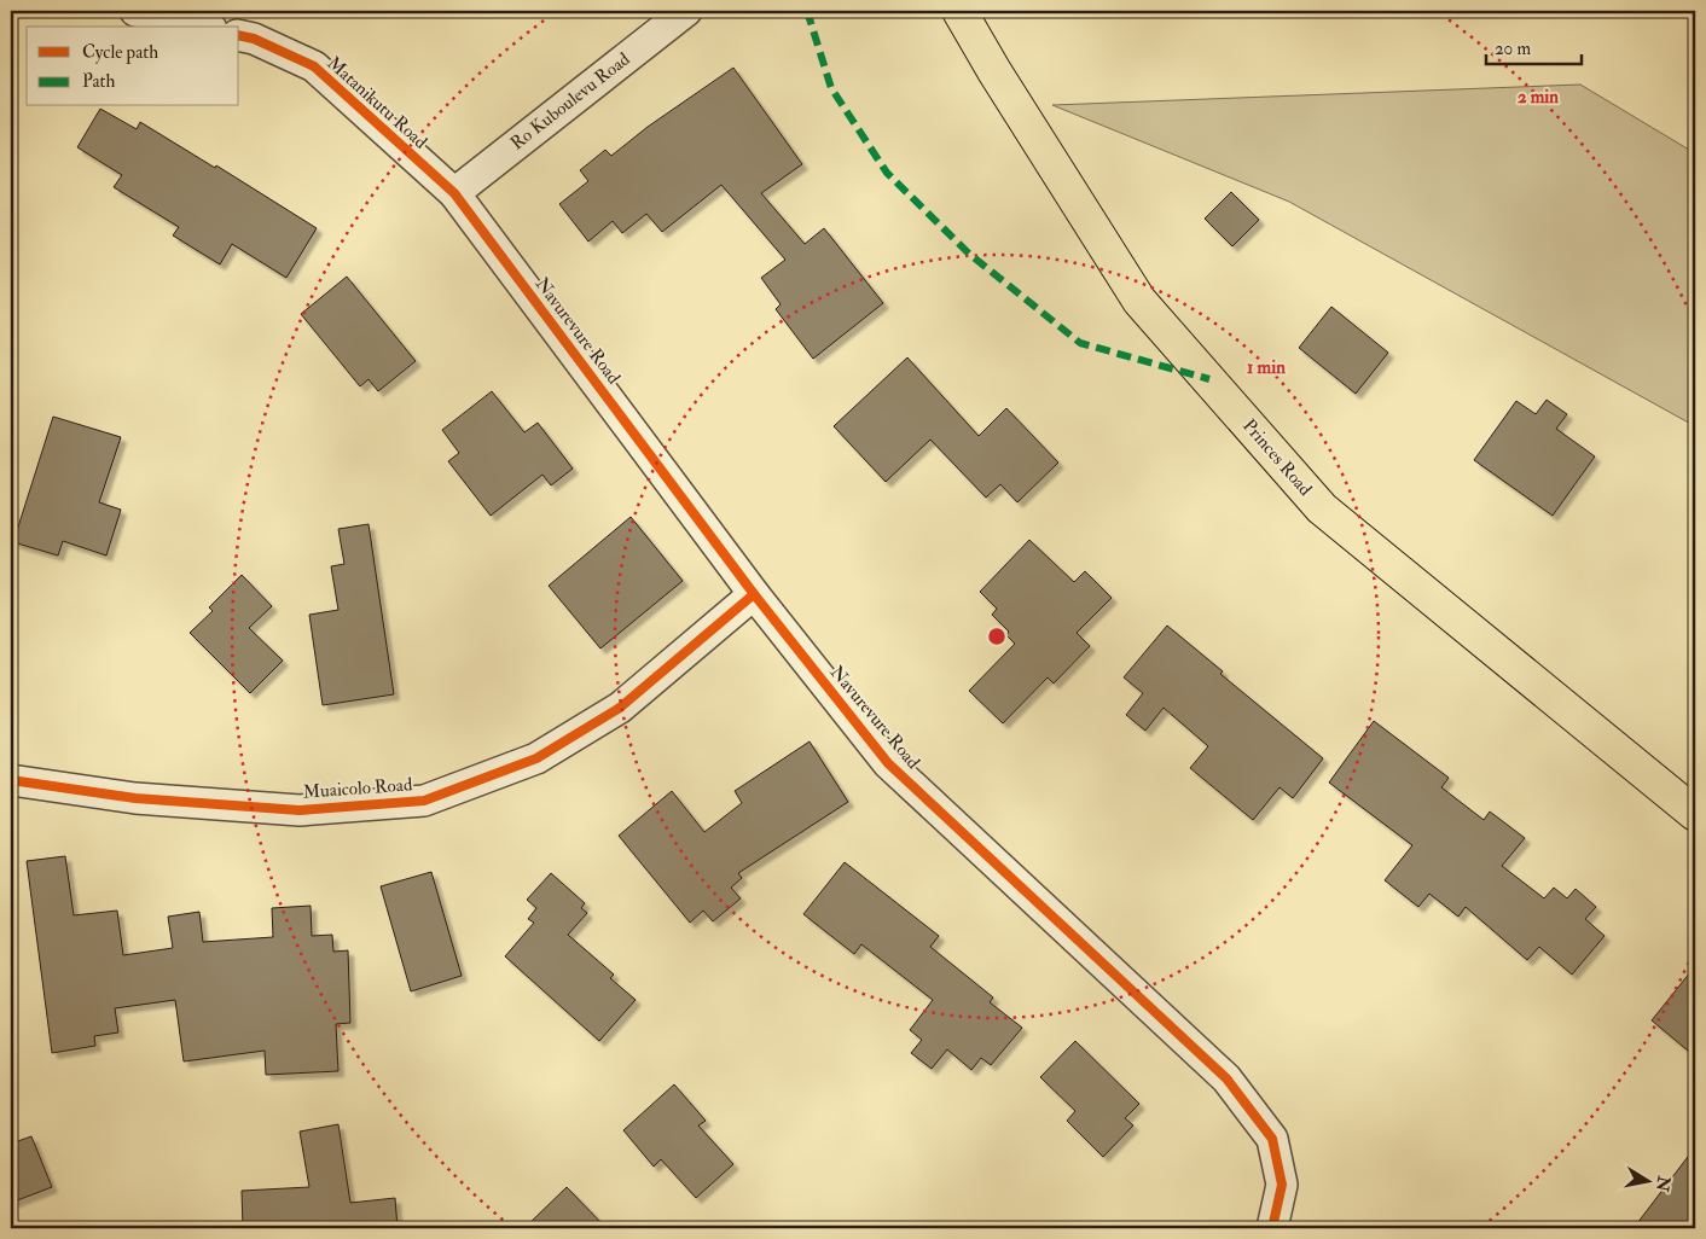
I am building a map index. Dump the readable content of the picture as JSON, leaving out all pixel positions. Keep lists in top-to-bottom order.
{
  "streets": {
    "main road": ["Princes Road"],
    "street": [
      "Ro Kuboulevu Road",
      "Matanikutu Road",
      "Navurevure Road",
      "Muaicolo Road"
    ]
  },
  "crossings": [
    ["Ro Kuboulevu Road", "Matanikutu Road"],
    ["Ro Kuboulevu Road", "Navurevure Road"],
    ["Matanikutu Road", "Navurevure Road"],
    ["Navurevure Road", "Muaicolo Road"]
  ],
  "legend": ["Cycle path", "Path"],
  "scale_bar": "20 m",
  "north": "right",
  "rings": ["2 min", "1 min"]
}
